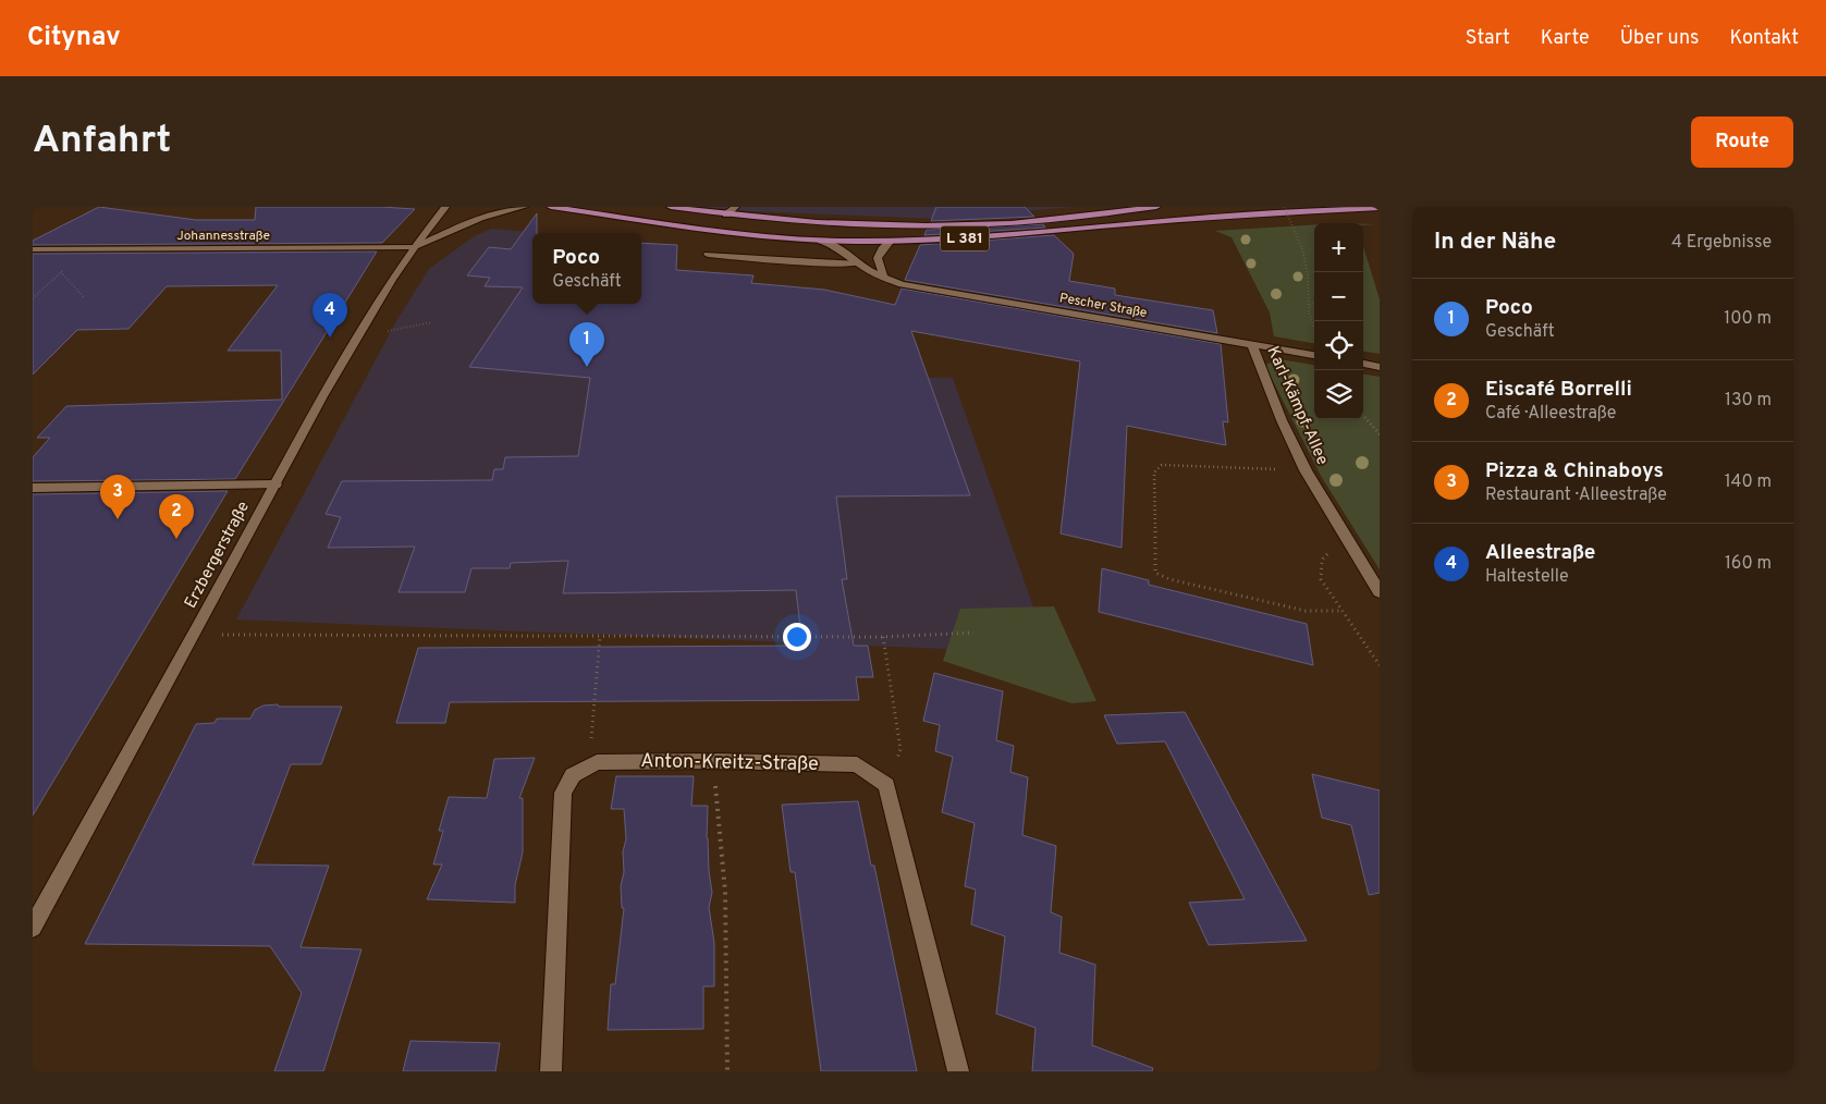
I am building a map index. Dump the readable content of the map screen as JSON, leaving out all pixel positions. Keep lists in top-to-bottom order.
{
  "streets": {
    "main road": ["L 381"],
    "street": [
      "Johannesstraße",
      "Pescher Straße",
      "Karl-Kämpf-Allee",
      "Erzbergerstraße",
      "Anton-Kreitz-Straße"
    ]
  },
  "crossings": [
    ["Johannesstraße", "Erzbergerstraße"],
    ["L 381", "Pescher Straße"],
    ["Pescher Straße", "Karl-Kämpf-Allee"]
  ],
  "page": {
    "header": "Citynav",
    "nav": [
      "Start",
      "Karte",
      "Über uns",
      "Kontakt"
    ],
    "buttons": "Route",
    "title": "Anfahrt",
    "heading": ["In der Nähe", "4 Ergebnisse"],
    "map_buttons": ["+", "−"],
    "popup": ["Poco", "Geschäft"],
    "list": [
      {
        "mark": "1",
        "name": "Poco",
        "note": "Geschäft",
        "value": "100 m"
      },
      {
        "mark": "2",
        "name": "Eiscafé Borrelli",
        "note": "Café · Alleestraße",
        "value": "130 m"
      },
      {
        "mark": "3",
        "name": "Pizza & Chinaboys",
        "note": "Restaurant · Alleestraße",
        "value": "140 m"
      },
      {
        "mark": "4",
        "name": "Alleestraße",
        "note": "Haltestelle",
        "value": "160 m"
      }
    ],
    "pins": [
      "4",
      "1",
      "3",
      "2"
    ]
  }
}
